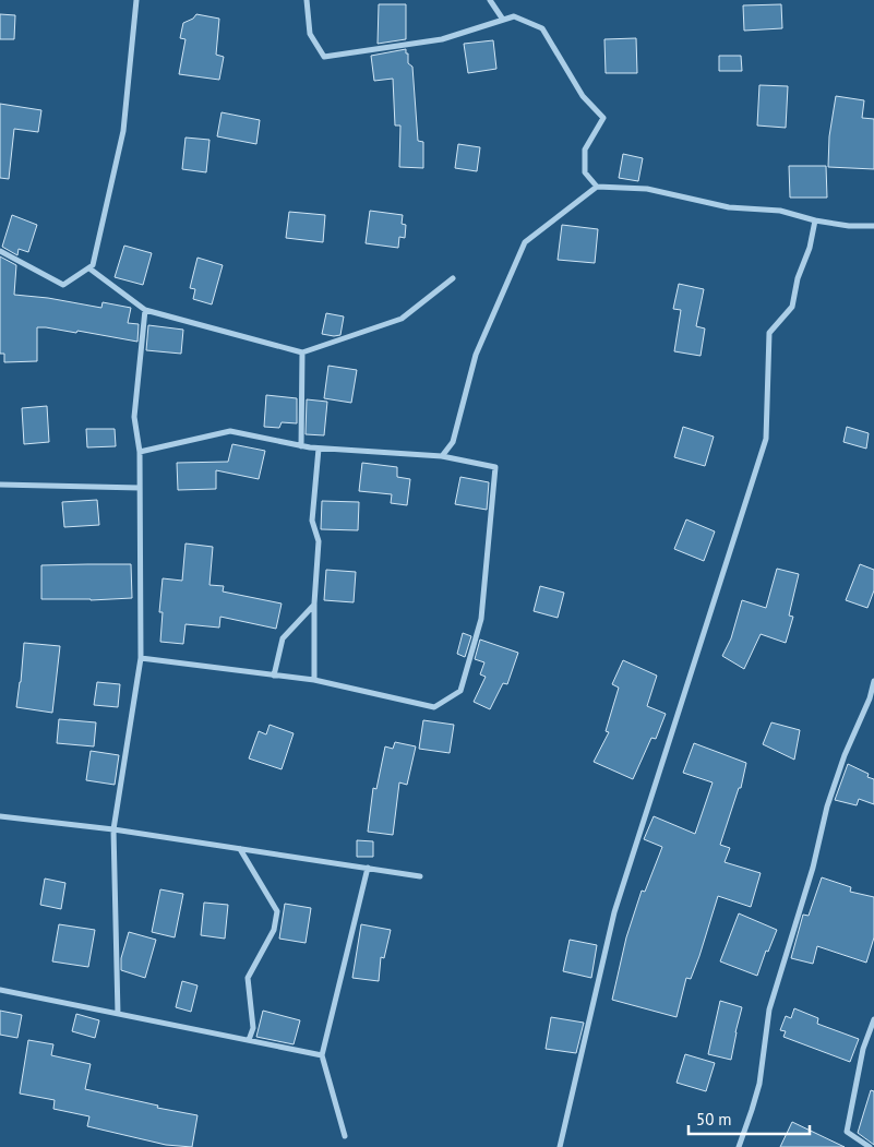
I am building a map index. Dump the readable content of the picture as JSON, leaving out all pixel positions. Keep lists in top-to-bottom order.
{
  "scale_bar": "50 m"
}
